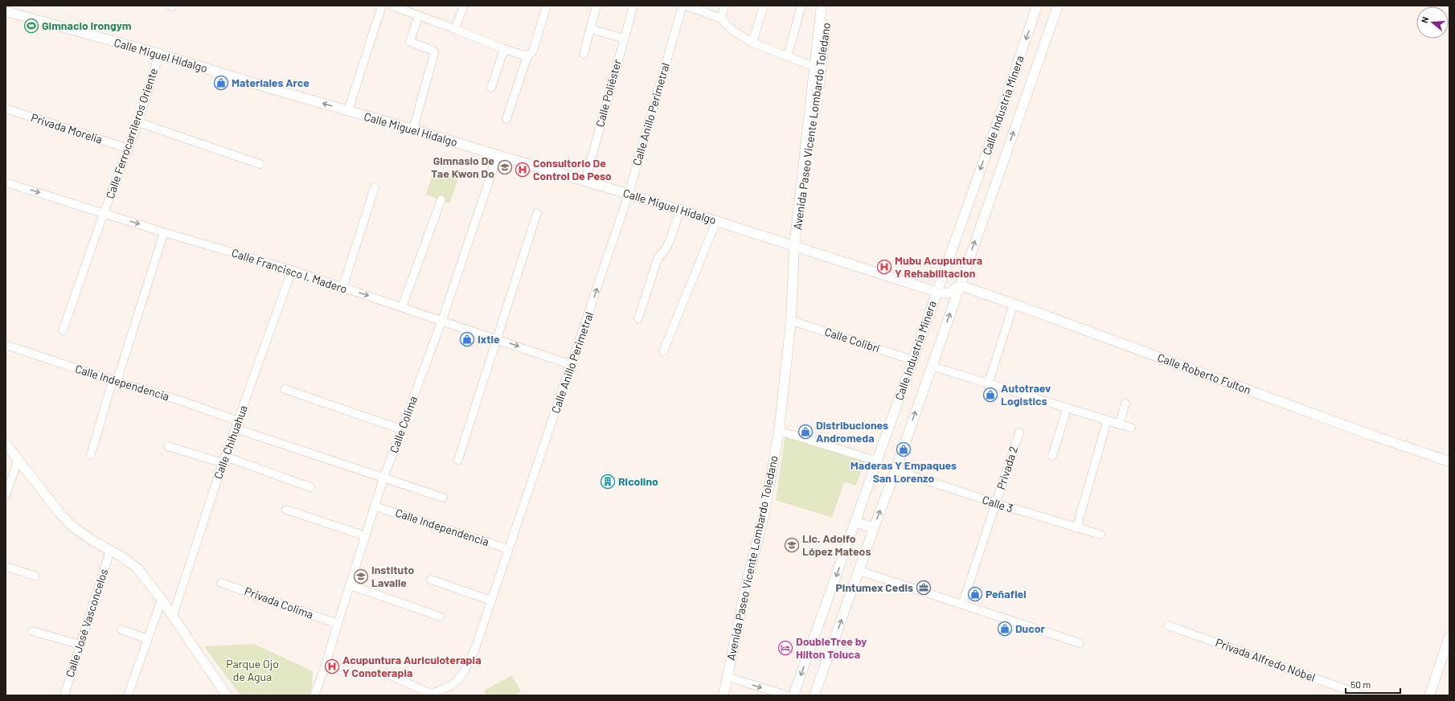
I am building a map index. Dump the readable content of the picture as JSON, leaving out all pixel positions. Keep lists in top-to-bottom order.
{
  "streets": {
    "main road": [
      "Calle Miguel Hidalgo",
      "Calle Industria Minera",
      "Avenida Paseo Vicente Lombardo Toledano",
      "Calle Roberto Fulton"
    ],
    "street": [
      "Calle Poliéster",
      "Calle Anillo Perimetral",
      "Privada Morelia",
      "Calle Ferrocarrileros Oriente",
      "Calle Francisco I. Madero",
      "Calle Colibrí",
      "Calle Independencia",
      "Calle Colima",
      "Calle Chihuahua",
      "Privada 2",
      "Calle 3",
      "Privada Colima",
      "Calle José Vasconcelos",
      "Privada Alfredo Nóbel"
    ]
  },
  "crossings": [
    ["Calle Miguel Hidalgo", "Calle Poliéster"],
    ["Calle Miguel Hidalgo", "Calle Industria Minera"],
    ["Calle Miguel Hidalgo", "Calle Anillo Perimetral"],
    ["Calle Miguel Hidalgo", "Avenida Paseo Vicente Lombardo Toledano"],
    ["Calle Miguel Hidalgo", "Calle Ferrocarrileros Oriente"],
    ["Calle Miguel Hidalgo", "Calle Roberto Fulton"],
    ["Calle Miguel Hidalgo", "Calle Colima"],
    ["Calle Industria Minera", "Calle Colibrí"],
    ["Calle Industria Minera", "Calle Roberto Fulton"],
    ["Calle Industria Minera", "Calle 3"],
    ["Calle Anillo Perimetral", "Calle Francisco I. Madero"],
    ["Calle Anillo Perimetral", "Calle Independencia"],
    ["Avenida Paseo Vicente Lombardo Toledano", "Calle Colibrí"],
    ["Privada Morelia", "Calle Ferrocarrileros Oriente"],
    ["Calle Ferrocarrileros Oriente", "Calle Francisco I. Madero"],
    ["Calle Francisco I. Madero", "Calle Colima"],
    ["Calle Francisco I. Madero", "Calle Chihuahua"],
    ["Calle Independencia", "Calle Colima"],
    ["Calle Independencia", "Calle Chihuahua"],
    ["Calle Colima", "Privada Colima"],
    ["Privada 2", "Calle 3"]
  ],
  "one_way": ["Calle Francisco I. Madero"],
  "parks": ["Parque Ojo de Agua"],
  "places": {
    "sports": ["Gimnacio Irongym"],
    "shop": [
      "Materiales Arce",
      "Ixtle",
      "Autotraev Logistics",
      "Distribuciones Andromeda",
      "Maderas Y Empaques San Lorenzo",
      "Peñafiel",
      "Ducor"
    ],
    "school or university": ["Gimnasio De Tae Kwon Do", "Lic. Adolfo López Mateos", "Instituto Lavalle"],
    "hospital": ["Consultorio De Control De Peso", "Mubu Acupuntura Y Rehabilitacion", "Acupuntura Auriculoterapia Y Conoterapia"],
    "building": ["Ricolino"],
    "office": ["Pintumex Cedis"],
    "hotel": ["DoubleTree by Hilton Toluca"]
  },
  "scale_bar": "50 m",
  "north": "left"
}
